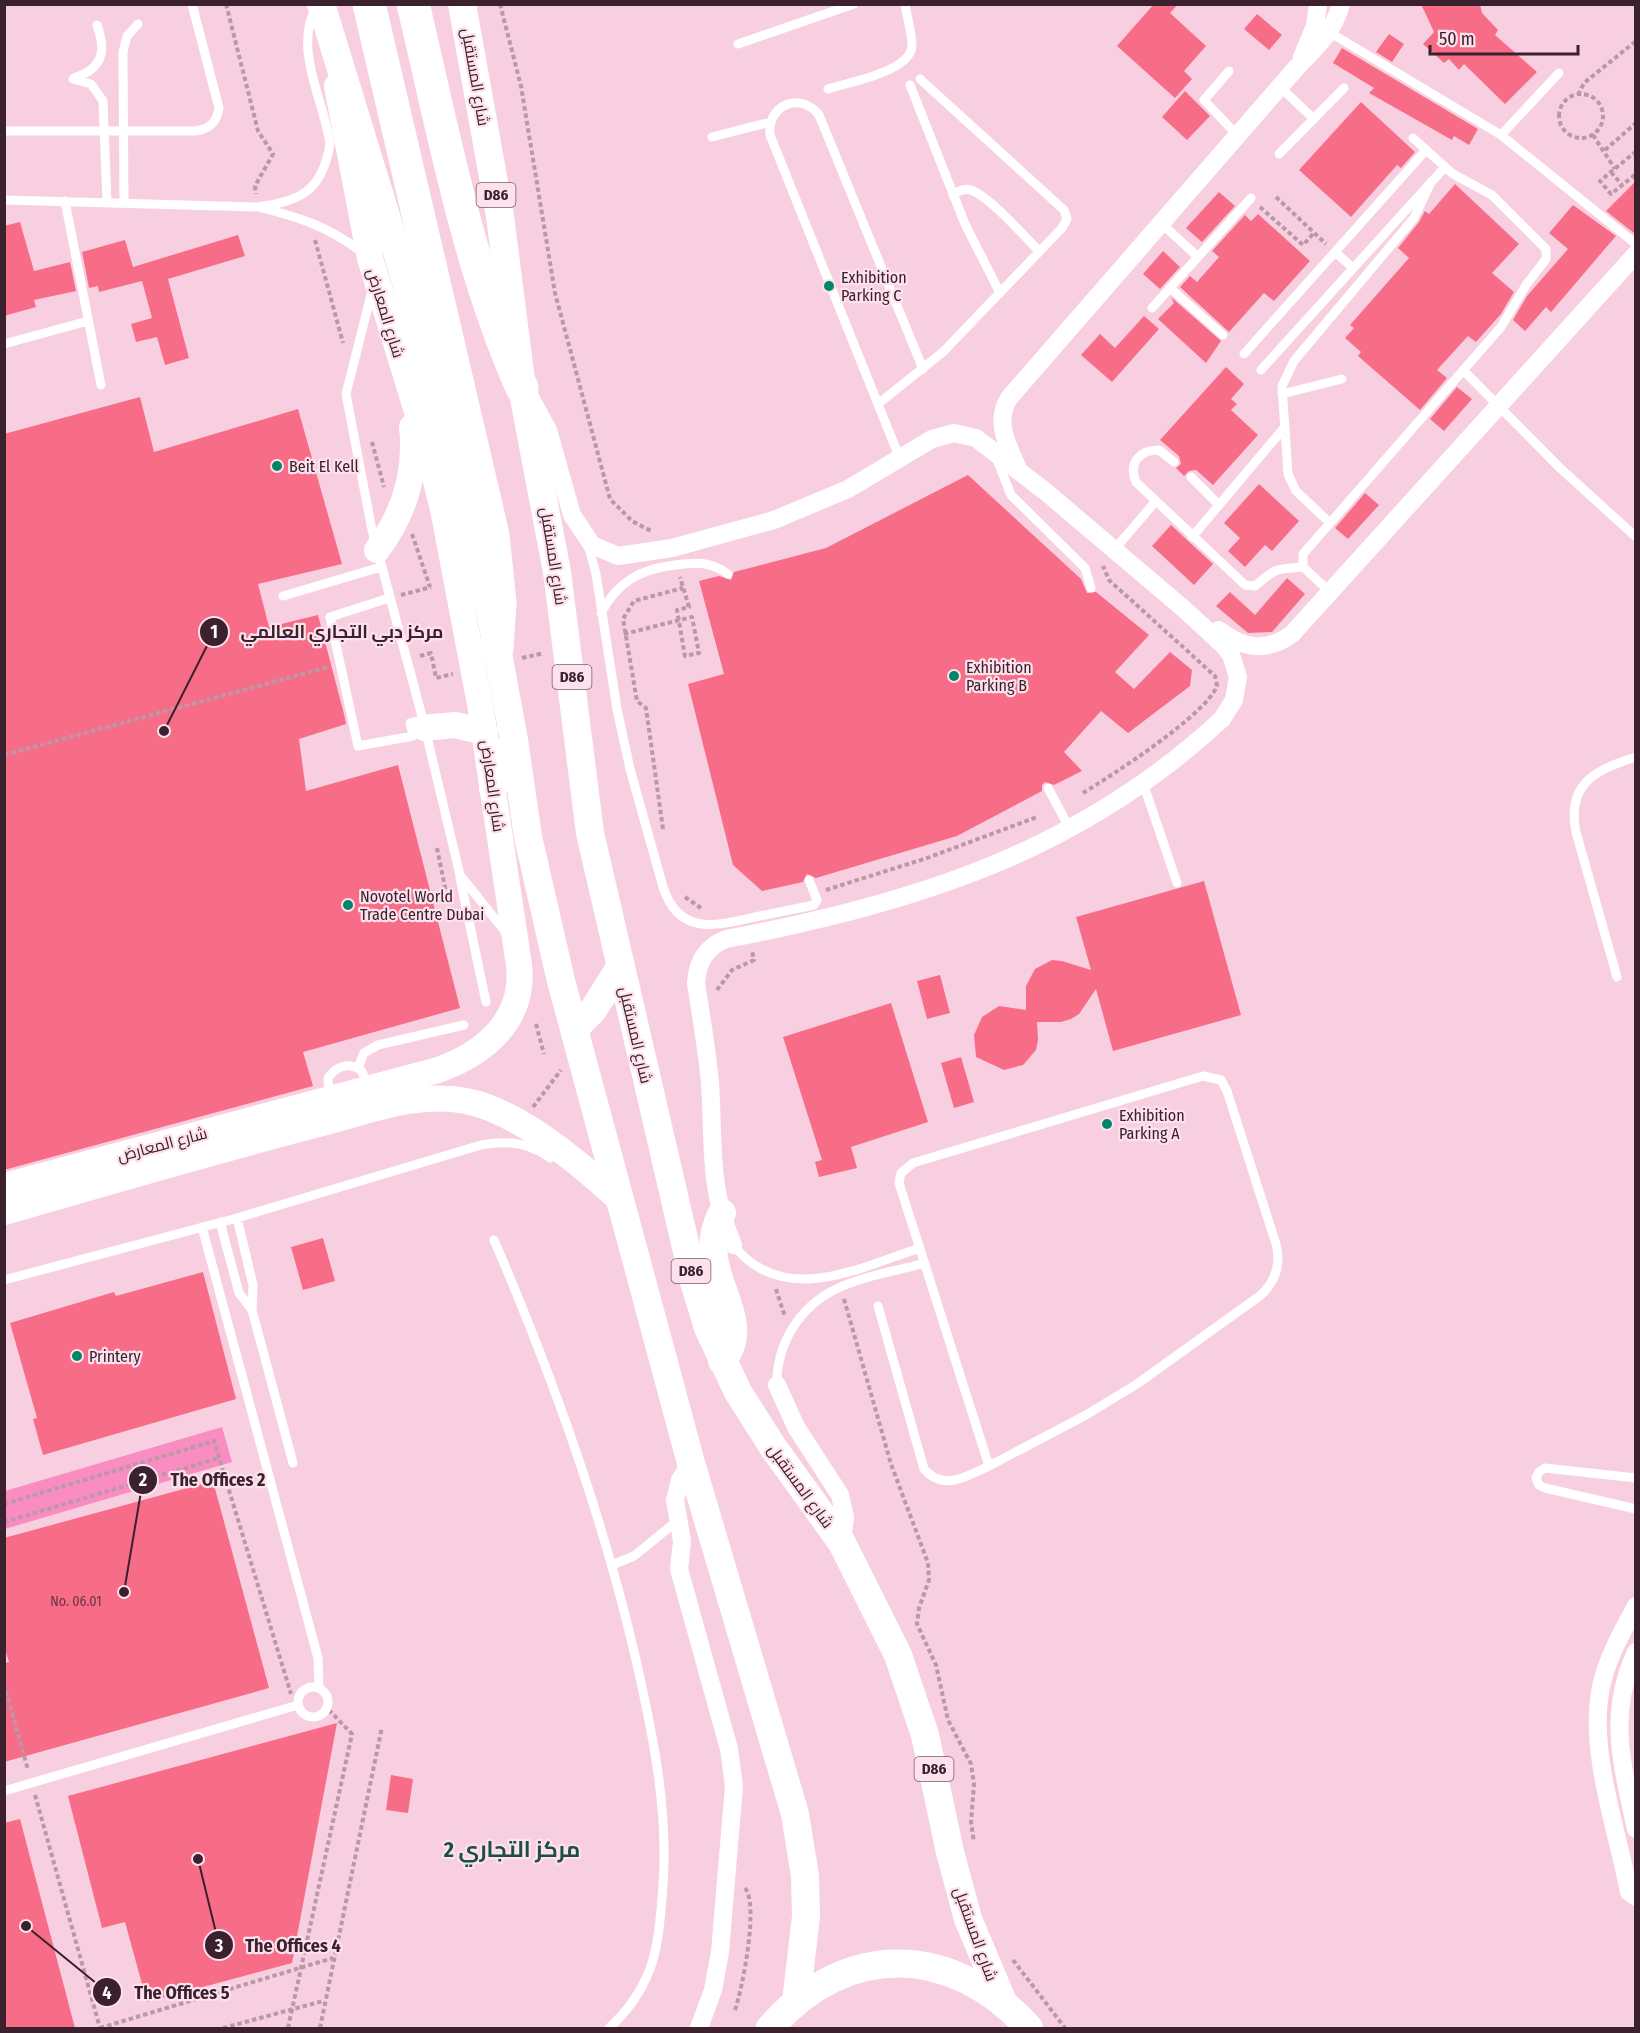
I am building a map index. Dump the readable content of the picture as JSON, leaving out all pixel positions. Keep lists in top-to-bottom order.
{
  "streets": {
    "main road": ["شارع المستقبل", "D86"],
    "street": ["شارع المعارض"]
  },
  "districts": ["مركز التجاري 2"],
  "places": [
    "Exhibition Parking C",
    "Beit El Kell",
    "Exhibition Parking B",
    "مركز دبي التجاري العالمي",
    "Novotel World Trade Centre Dubai",
    "Exhibition Parking A",
    "Printery",
    "The Offices 2",
    "The Offices 4",
    "The Offices 5"
  ],
  "house_numbers": ["No. 06.01"],
  "scale_bar": "50 m"
}
